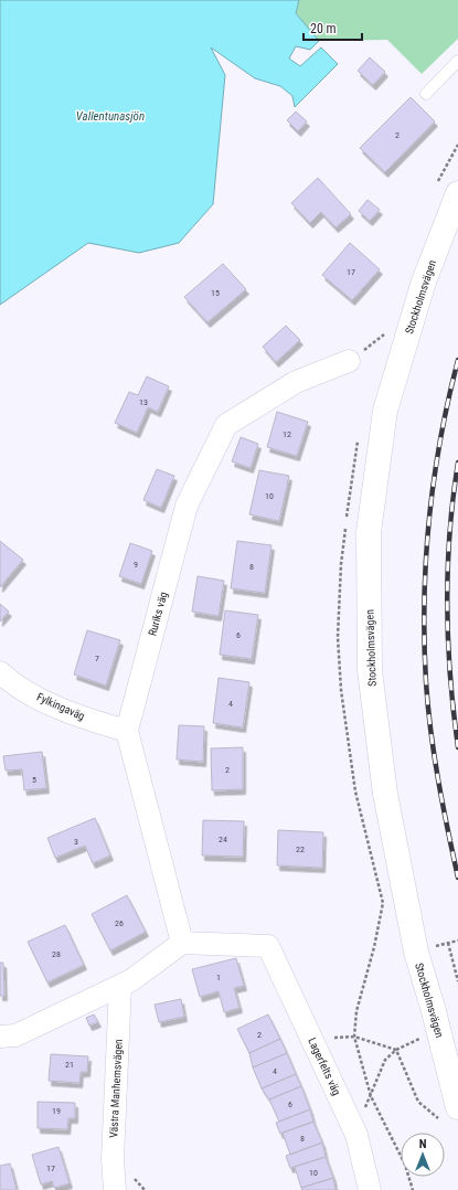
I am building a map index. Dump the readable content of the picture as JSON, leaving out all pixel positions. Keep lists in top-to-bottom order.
{
  "streets": {
    "main road": ["Stockholmsvägen"],
    "street": [
      "Ruriks väg",
      "Fylkingaväg",
      "Lagerfelts väg",
      "Västra Manhemsvägen"
    ]
  },
  "crossings": [
    ["Ruriks väg", "Fylkingaväg"],
    ["Ruriks väg", "Lagerfelts väg"]
  ],
  "water": ["Vallentunasjön"],
  "house_numbers": [
    "2",
    "17",
    "15",
    "13",
    "12",
    "10",
    "9",
    "8",
    "6",
    "7",
    "4",
    "2",
    "5",
    "24",
    "3",
    "22",
    "26",
    "28",
    "1",
    "2",
    "21",
    "4",
    "6",
    "19",
    "8",
    "17",
    "10"
  ],
  "scale_bar": "20 m",
  "north": "top"
}
